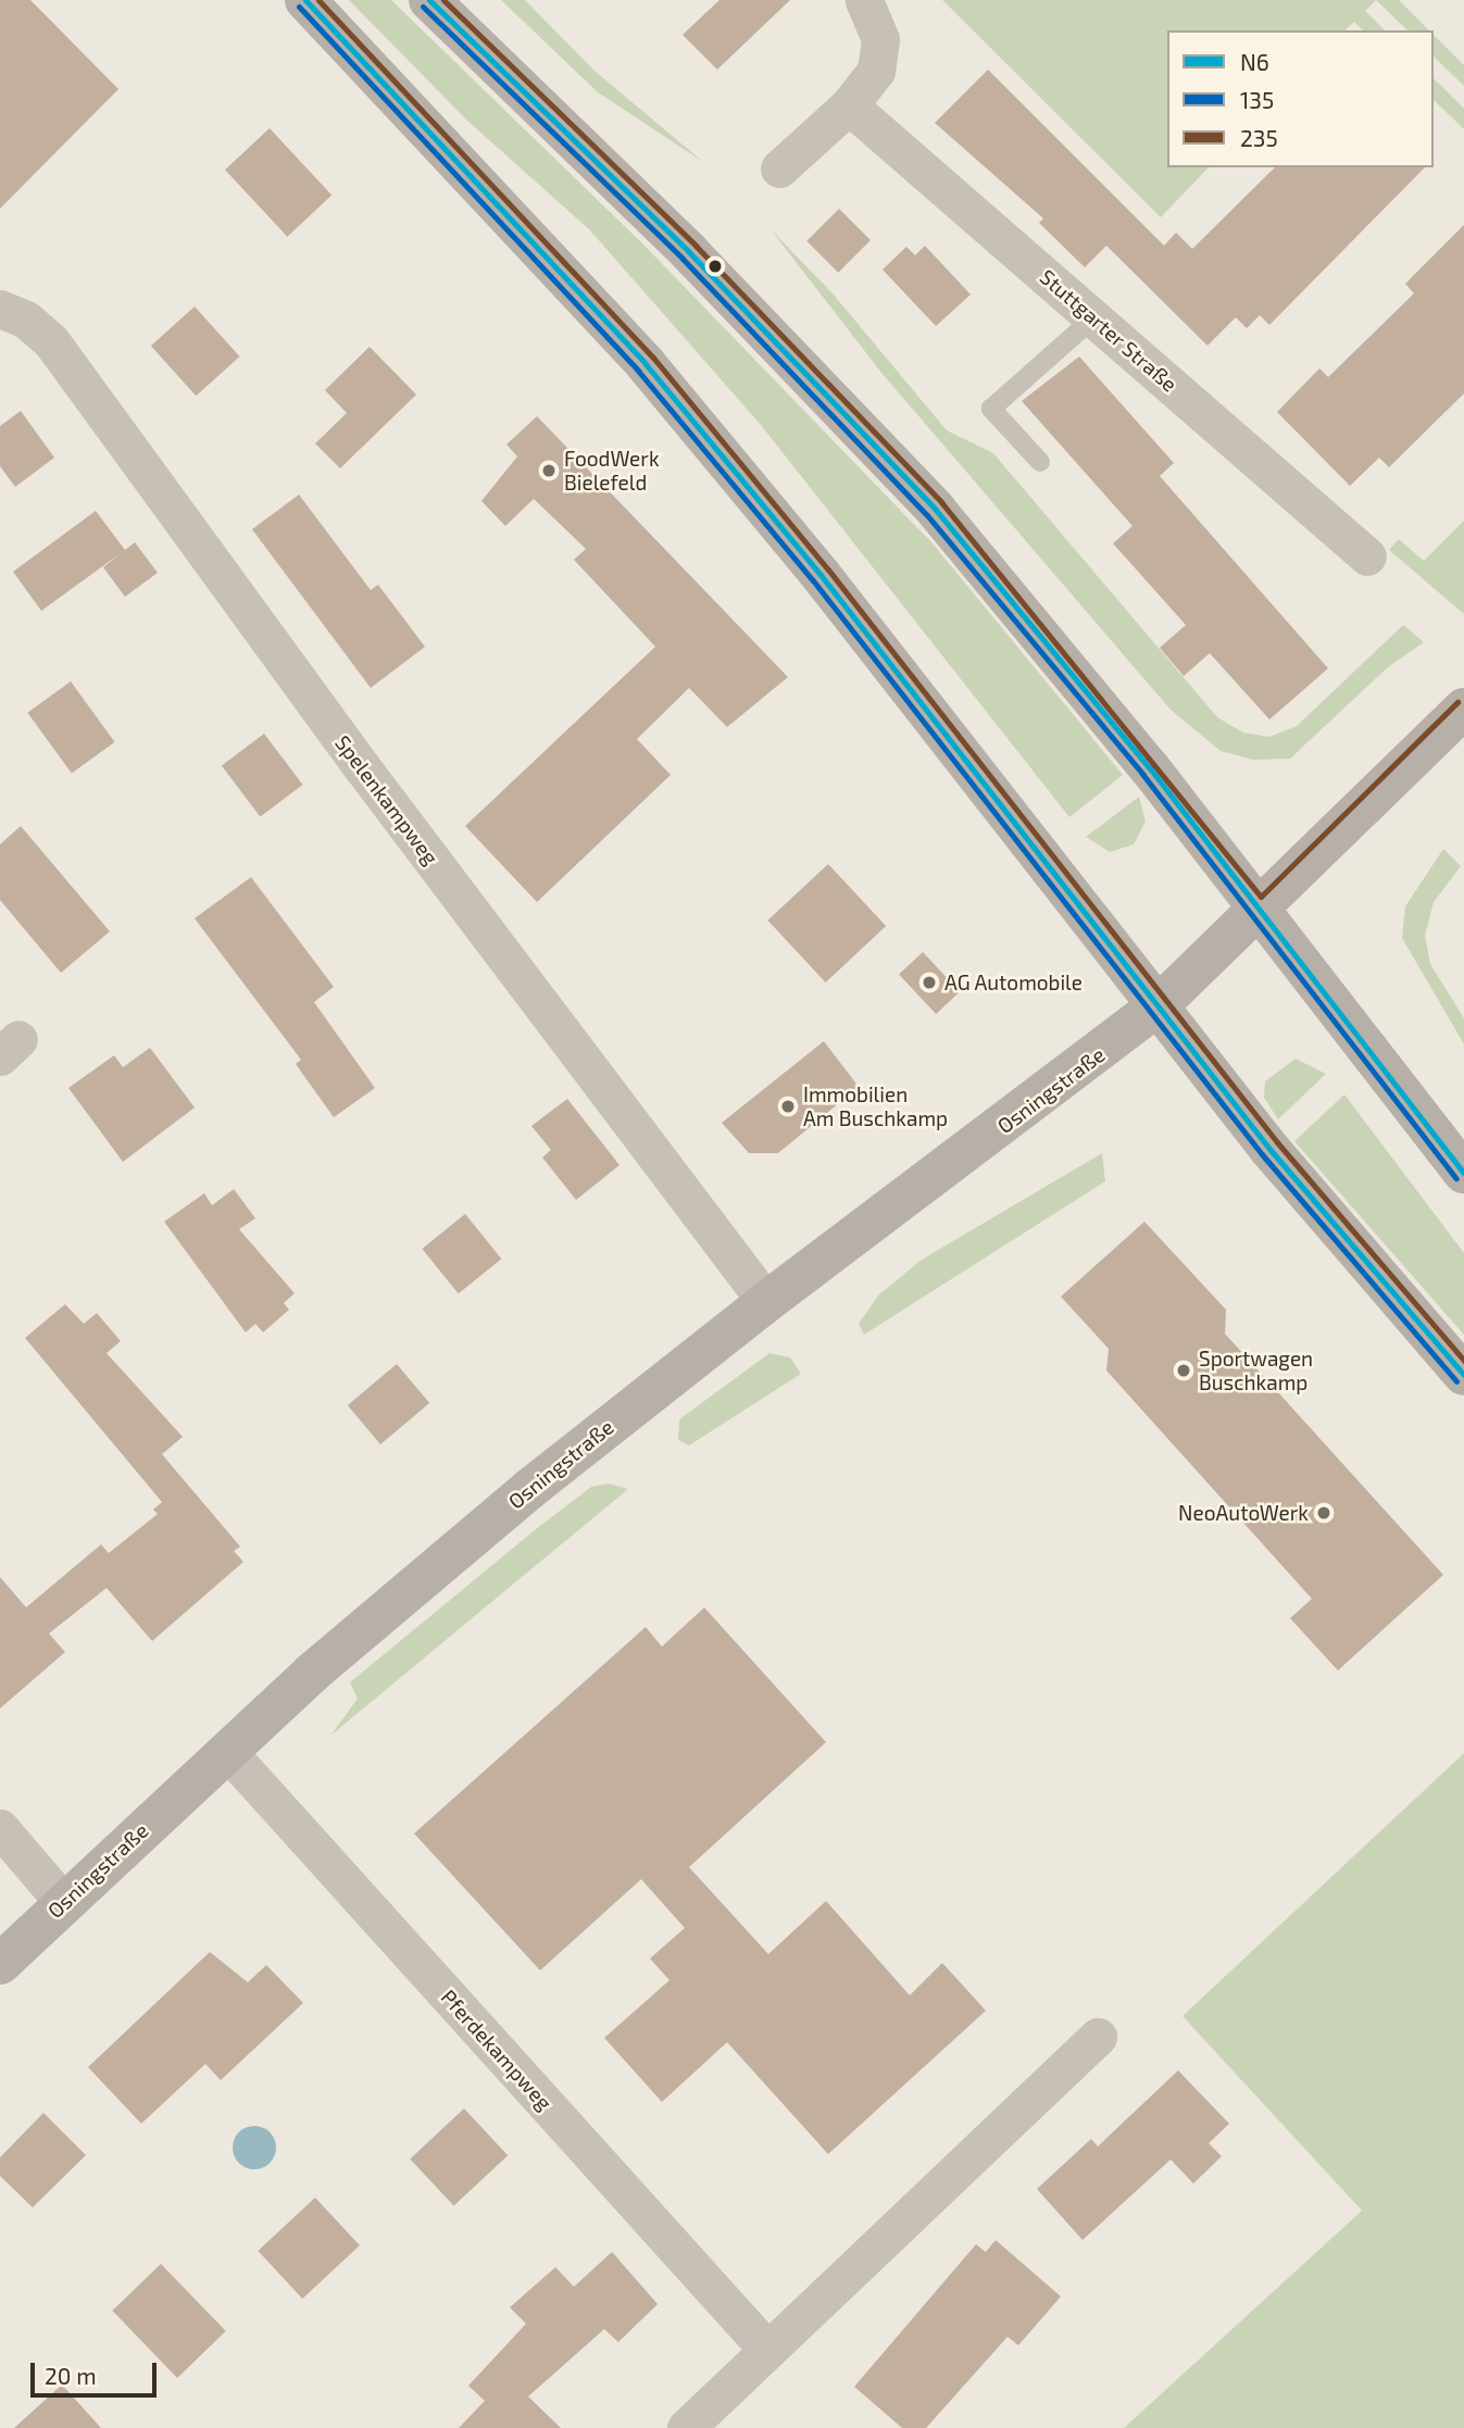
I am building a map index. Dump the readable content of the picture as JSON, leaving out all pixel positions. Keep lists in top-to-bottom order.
{
  "streets": {
    "main road": ["Osningstraße"],
    "street": ["Stuttgarter Straße", "Spelenkampweg", "Pferdekampweg"]
  },
  "crossings": [
    ["Spelenkampweg", "Osningstraße"],
    ["Osningstraße", "Pferdekampweg"]
  ],
  "places": [
    "FoodWerk Bielefeld",
    "AG Automobile",
    "Immobilien Am Buschkamp",
    "Sportwagen Buschkamp",
    "NeoAutoWerk"
  ],
  "lines": ["transit line N6", "transit line 235", "transit line 135"],
  "legend": ["N6", "135", "235"],
  "scale_bar": "20 m"
}
